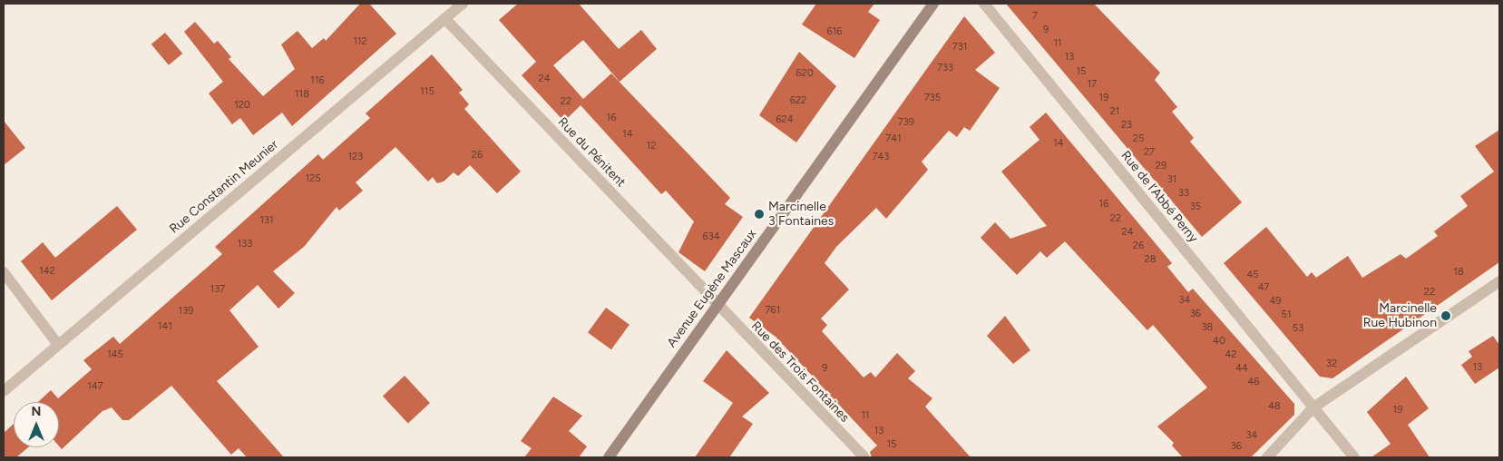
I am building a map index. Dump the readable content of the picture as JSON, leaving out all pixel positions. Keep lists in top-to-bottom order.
{
  "streets": {
    "main road": ["Avenue Eugène Mascaux"],
    "street": [
      "Rue du Pénitent",
      "Rue Constantin Meunier",
      "Rue de l’Abbé Perny",
      "Rue des Trois Fontaines"
    ]
  },
  "crossings": [
    ["Rue du Pénitent", "Rue Constantin Meunier"],
    ["Rue du Pénitent", "Avenue Eugène Mascaux"],
    ["Rue du Pénitent", "Rue des Trois Fontaines"],
    ["Avenue Eugène Mascaux", "Rue des Trois Fontaines"]
  ],
  "places": ["Marcinelle 3 Fontaines", "Marcinelle Rue Hubinon"],
  "house_numbers": [
    "7",
    "9",
    "616",
    "112",
    "11",
    "731",
    "13",
    "733",
    "15",
    "620",
    "24",
    "116",
    "17",
    "115",
    "118",
    "735",
    "19",
    "622",
    "22",
    "120",
    "21",
    "16",
    "624",
    "739",
    "23",
    "14",
    "741",
    "25",
    "14",
    "12",
    "27",
    "26",
    "123",
    "743",
    "29",
    "125",
    "31",
    "33",
    "16",
    "35",
    "22",
    "131",
    "24",
    "634",
    "133",
    "26",
    "28",
    "142",
    "18",
    "45",
    "47",
    "137",
    "22",
    "34",
    "49",
    "761",
    "139",
    "36",
    "51",
    "141",
    "38",
    "53",
    "40",
    "145",
    "42",
    "32",
    "13",
    "9",
    "44",
    "46",
    "147",
    "48",
    "19",
    "11",
    "13",
    "34",
    "15",
    "36"
  ],
  "north": "top"
}
